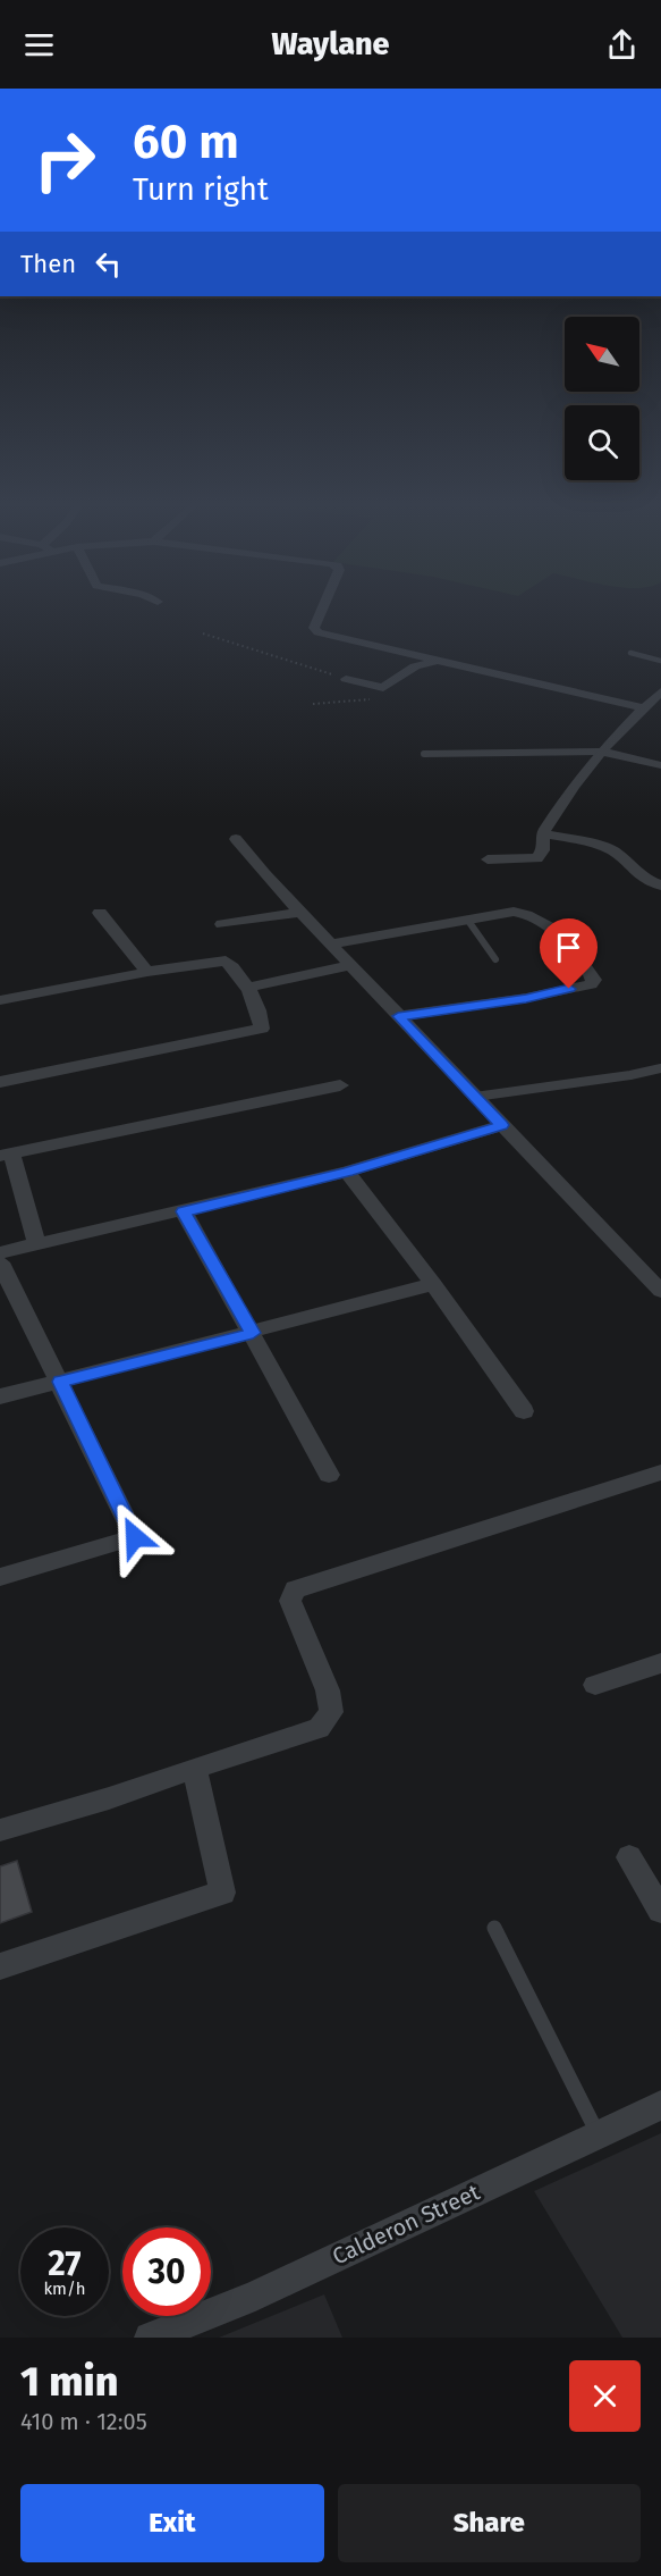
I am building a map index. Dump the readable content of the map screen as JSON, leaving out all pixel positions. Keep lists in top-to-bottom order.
{
  "streets": {
    "street": ["Calderon Street"]
  },
  "north": "top left",
  "page": {
    "header": "Waylane",
    "turn": ["60 m", "Turn right"],
    "then": "Then",
    "speed": "27 km/h",
    "limit": "30",
    "heading": ["1 min", "410 m · 12:05"],
    "buttons": ["Exit", "Share"]
  }
}
